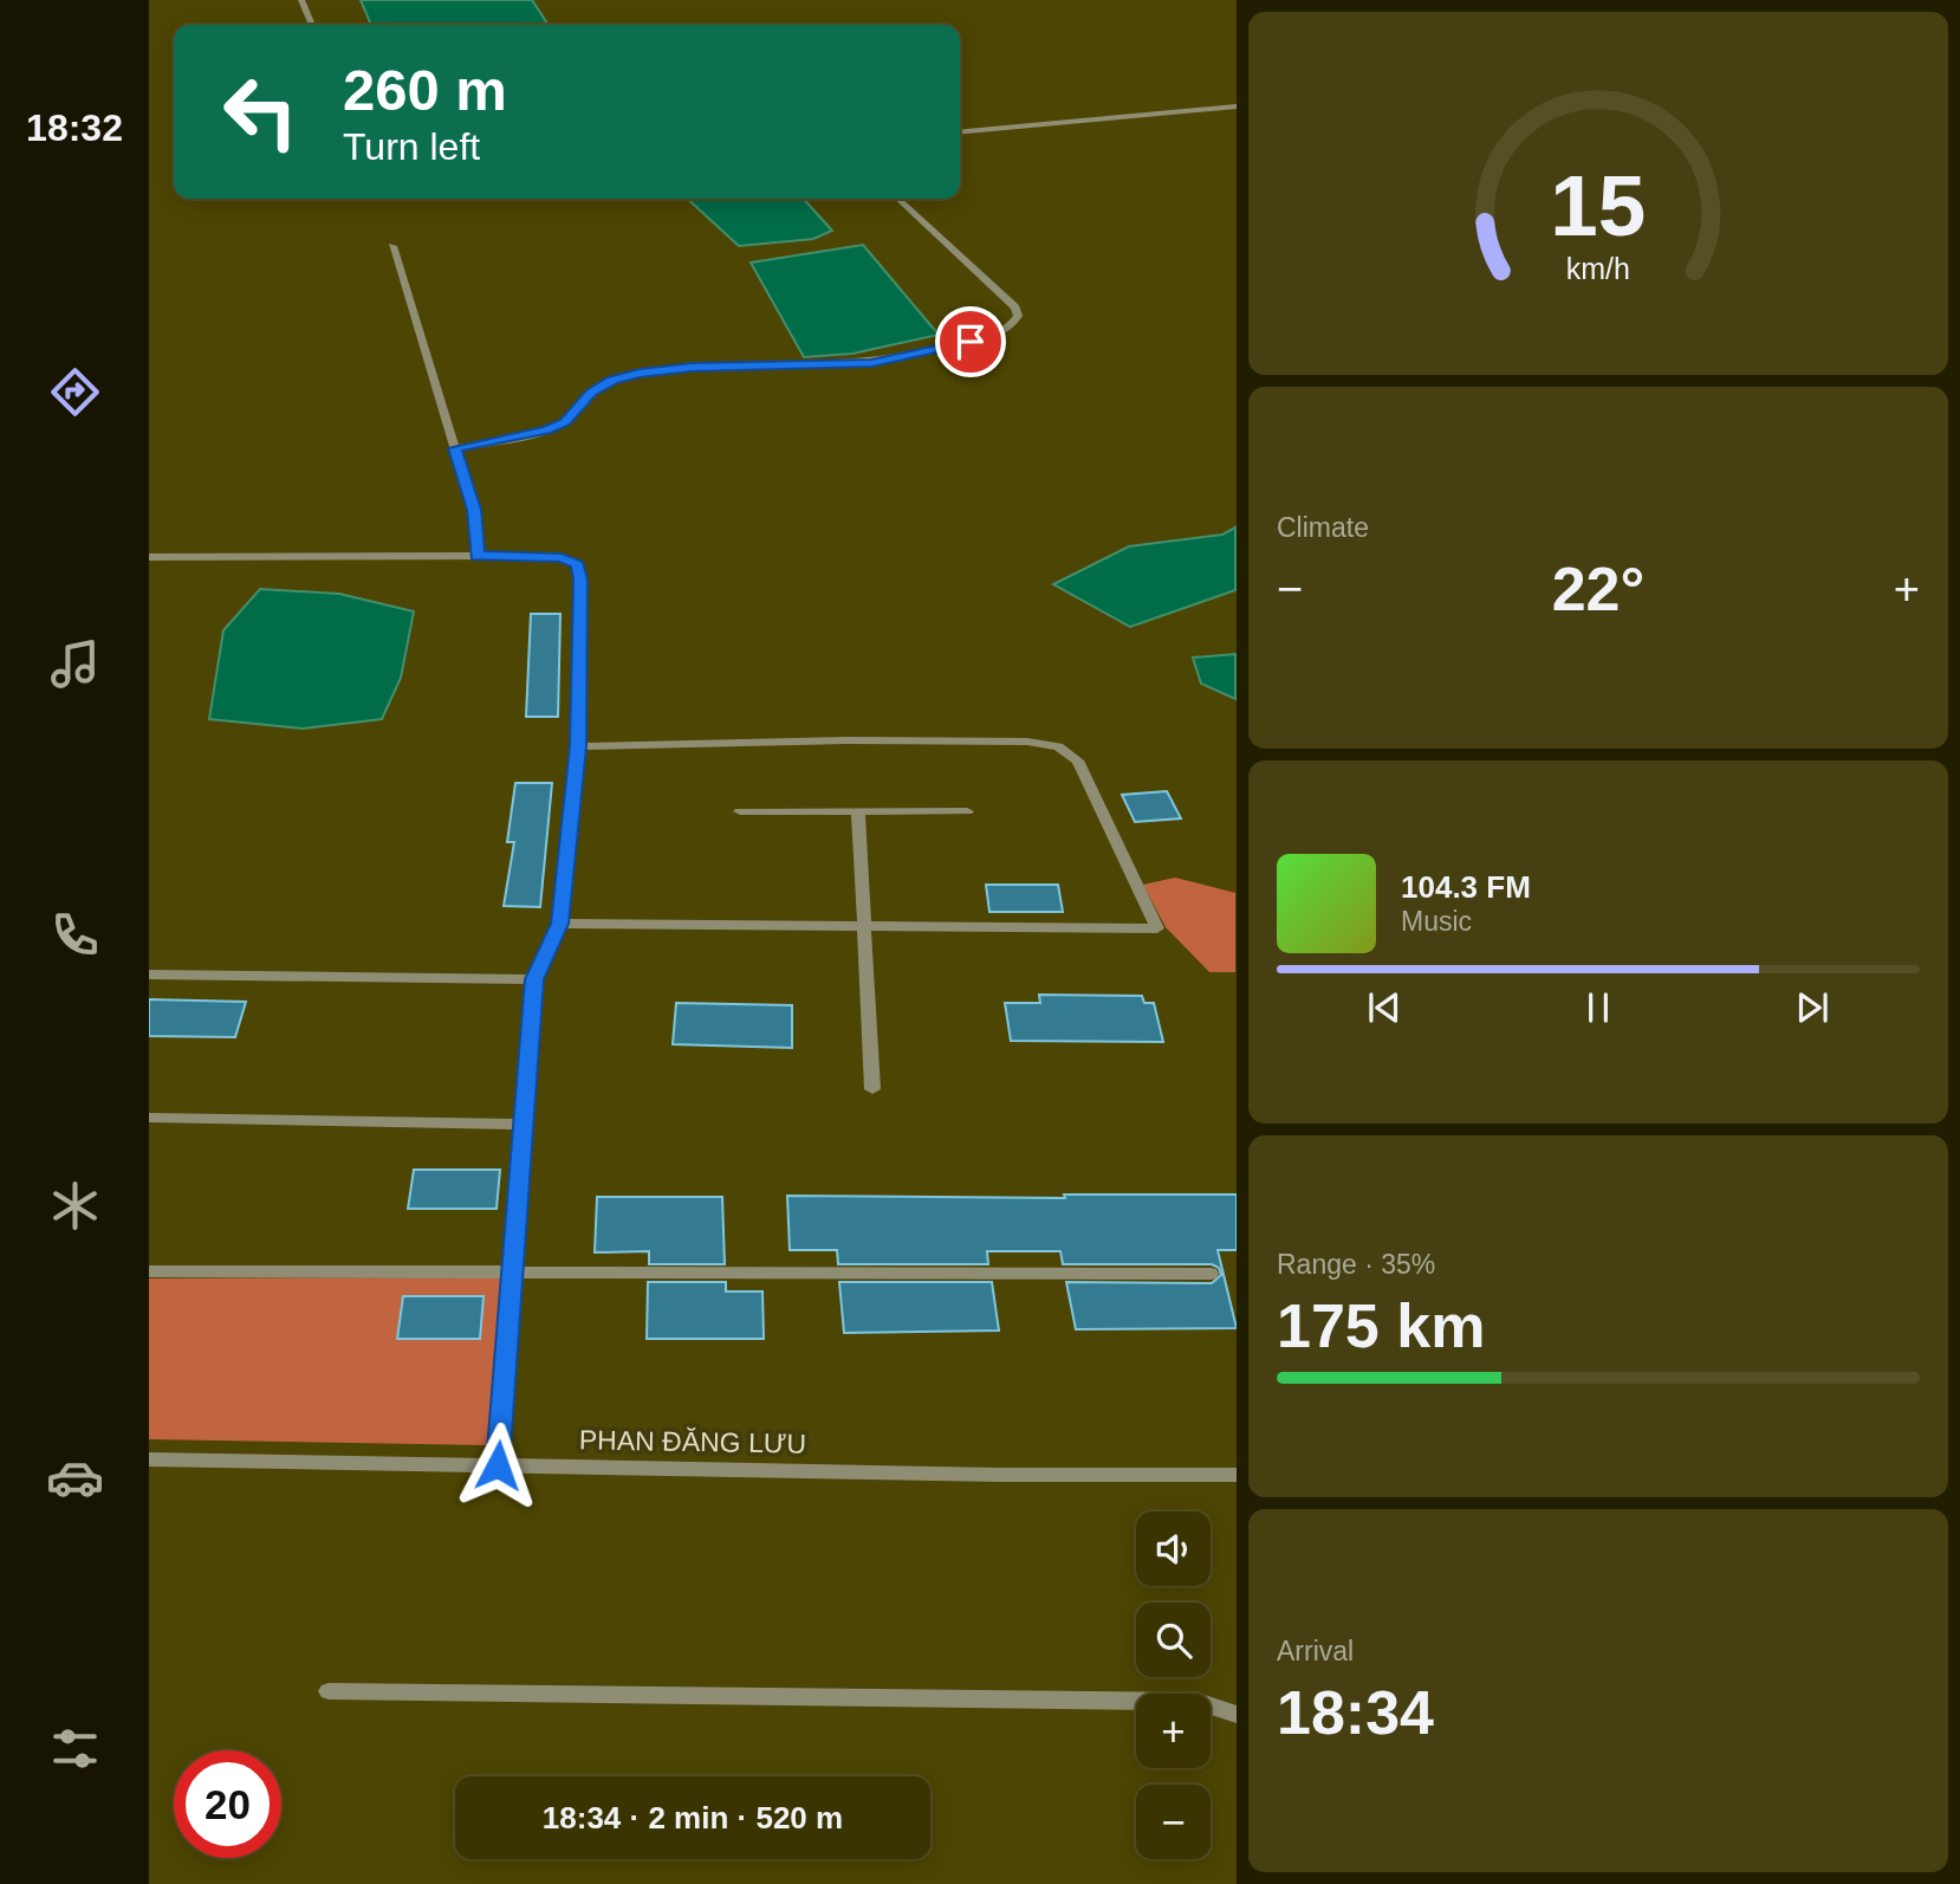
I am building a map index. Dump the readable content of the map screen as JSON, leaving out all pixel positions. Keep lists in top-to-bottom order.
{
  "streets": {
    "street": ["PHAN ĐĂNG LƯU"]
  },
  "page": {
    "tabs": "18:32",
    "turn": ["260 m", "Turn left"],
    "tile": [
      "Climate",
      ["Range · 35%", "175 km"],
      ["Arrival", "18:34"]
    ],
    "heat": ["−", "22°", "+"],
    "song": ["104.3 FM", "Music"],
    "map_buttons": ["+", "−"],
    "limit": "20",
    "trip": "18:34 · 2 min · 520 m",
    "gauge": ["15", "km/h"]
  }
}
